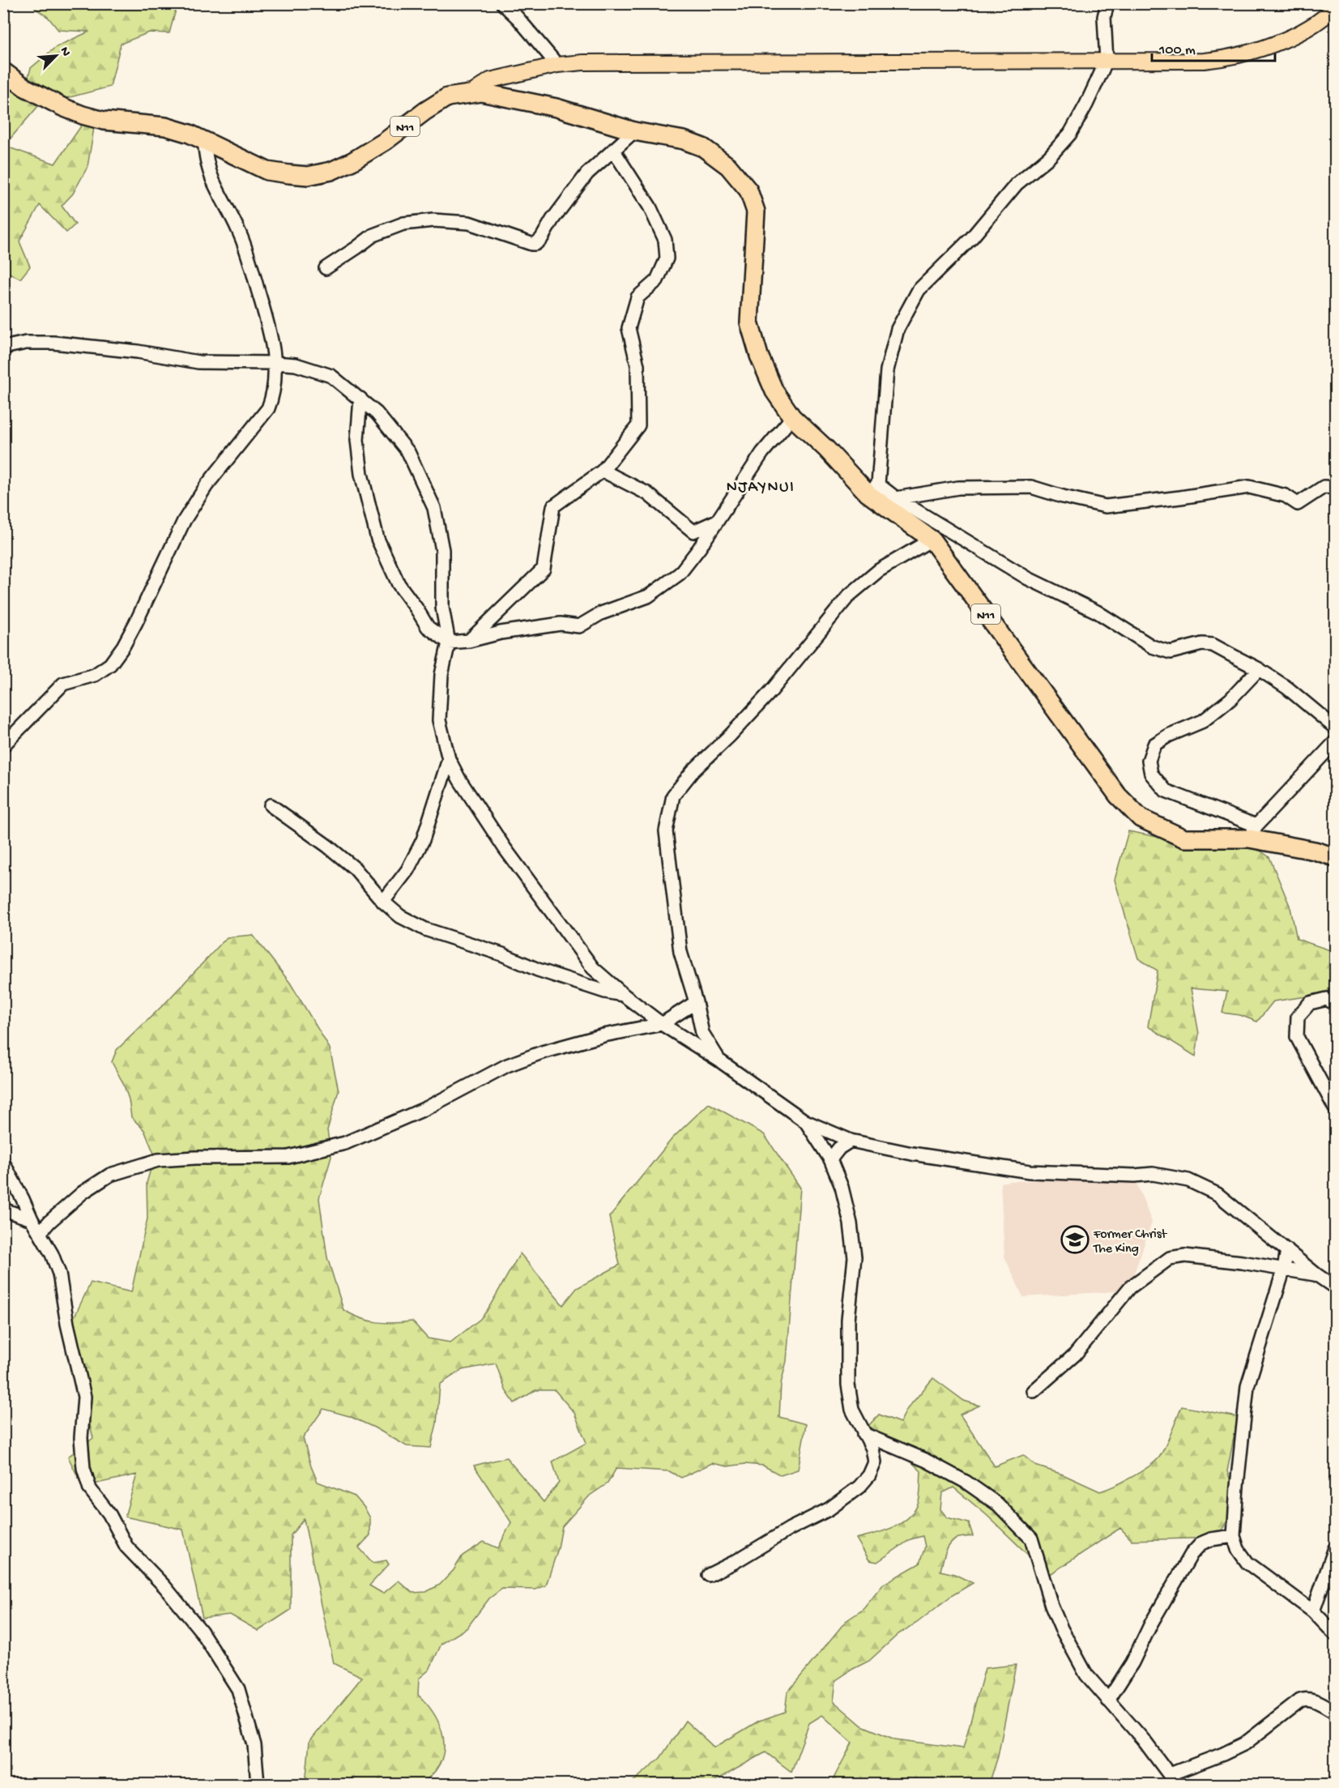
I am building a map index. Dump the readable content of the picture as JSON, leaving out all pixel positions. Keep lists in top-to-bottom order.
{
  "streets": {
    "highway": ["N11"]
  },
  "districts": ["NJAYNUI"],
  "places": {
    "school or university": ["Former Christ The King"]
  },
  "scale_bar": "100 m",
  "north": "top right"
}
